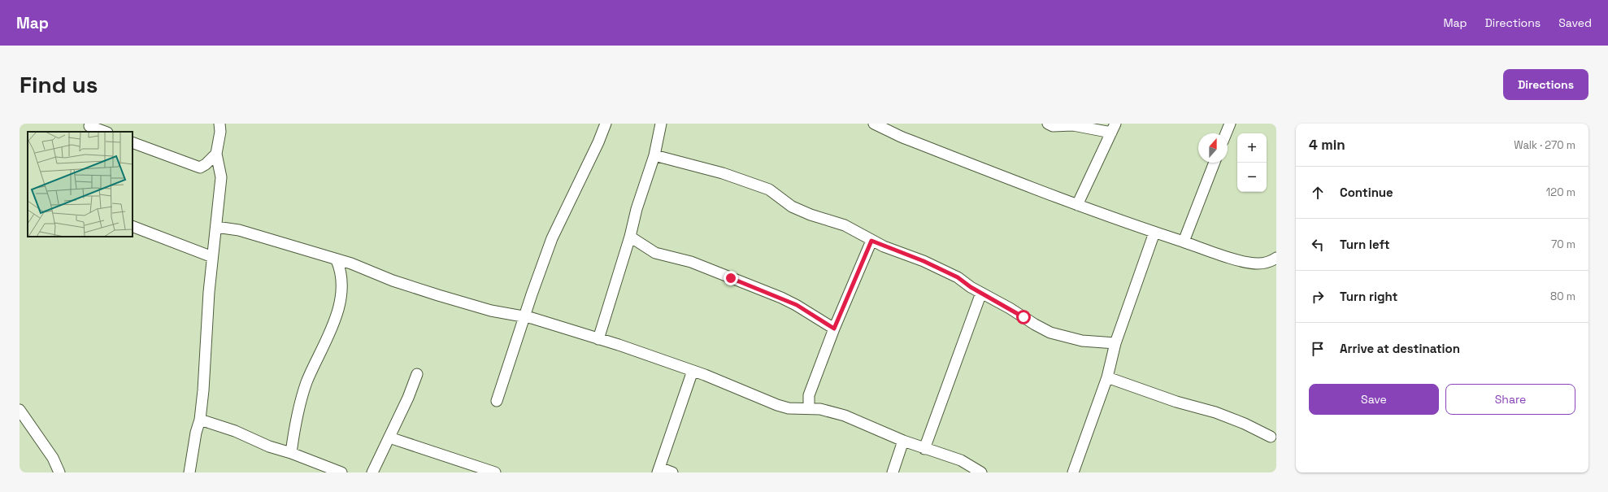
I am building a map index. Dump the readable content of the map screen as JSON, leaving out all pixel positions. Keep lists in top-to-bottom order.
{
  "north": "top",
  "page": {
    "header": "Map",
    "nav": ["Map", "Directions", "Saved"],
    "buttons": [
      "Directions",
      ["Save", "Share"]
    ],
    "title": "Find us",
    "heading": ["4 min", "Walk · 270 m"],
    "map_buttons": ["+", "−"],
    "list": [
      ["Continue", "120 m"],
      ["Turn left", "70 m"],
      ["Turn right", "80 m"],
      "Arrive at destination"
    ]
  }
}
